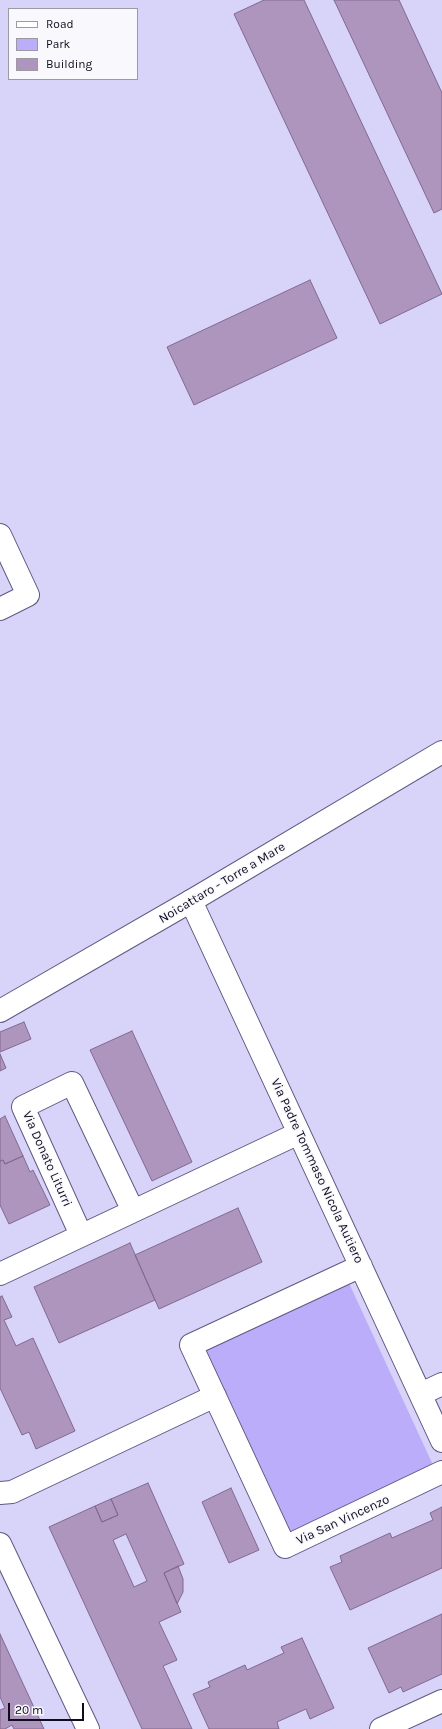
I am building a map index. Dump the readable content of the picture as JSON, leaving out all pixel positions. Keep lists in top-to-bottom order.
{
  "streets": {
    "street": [
      "Noicattaro - Torre a Mare",
      "Via Donato Liturri",
      "Via Padre Tommaso Nicola Autiero",
      "Via San Vincenzo"
    ]
  },
  "crossings": [
    ["Noicattaro - Torre a Mare", "Via Padre Tommaso Nicola Autiero"],
    ["Via Padre Tommaso Nicola Autiero", "Via San Vincenzo"]
  ],
  "legend": ["Road", "Park", "Building"],
  "scale_bar": "20 m"
}
